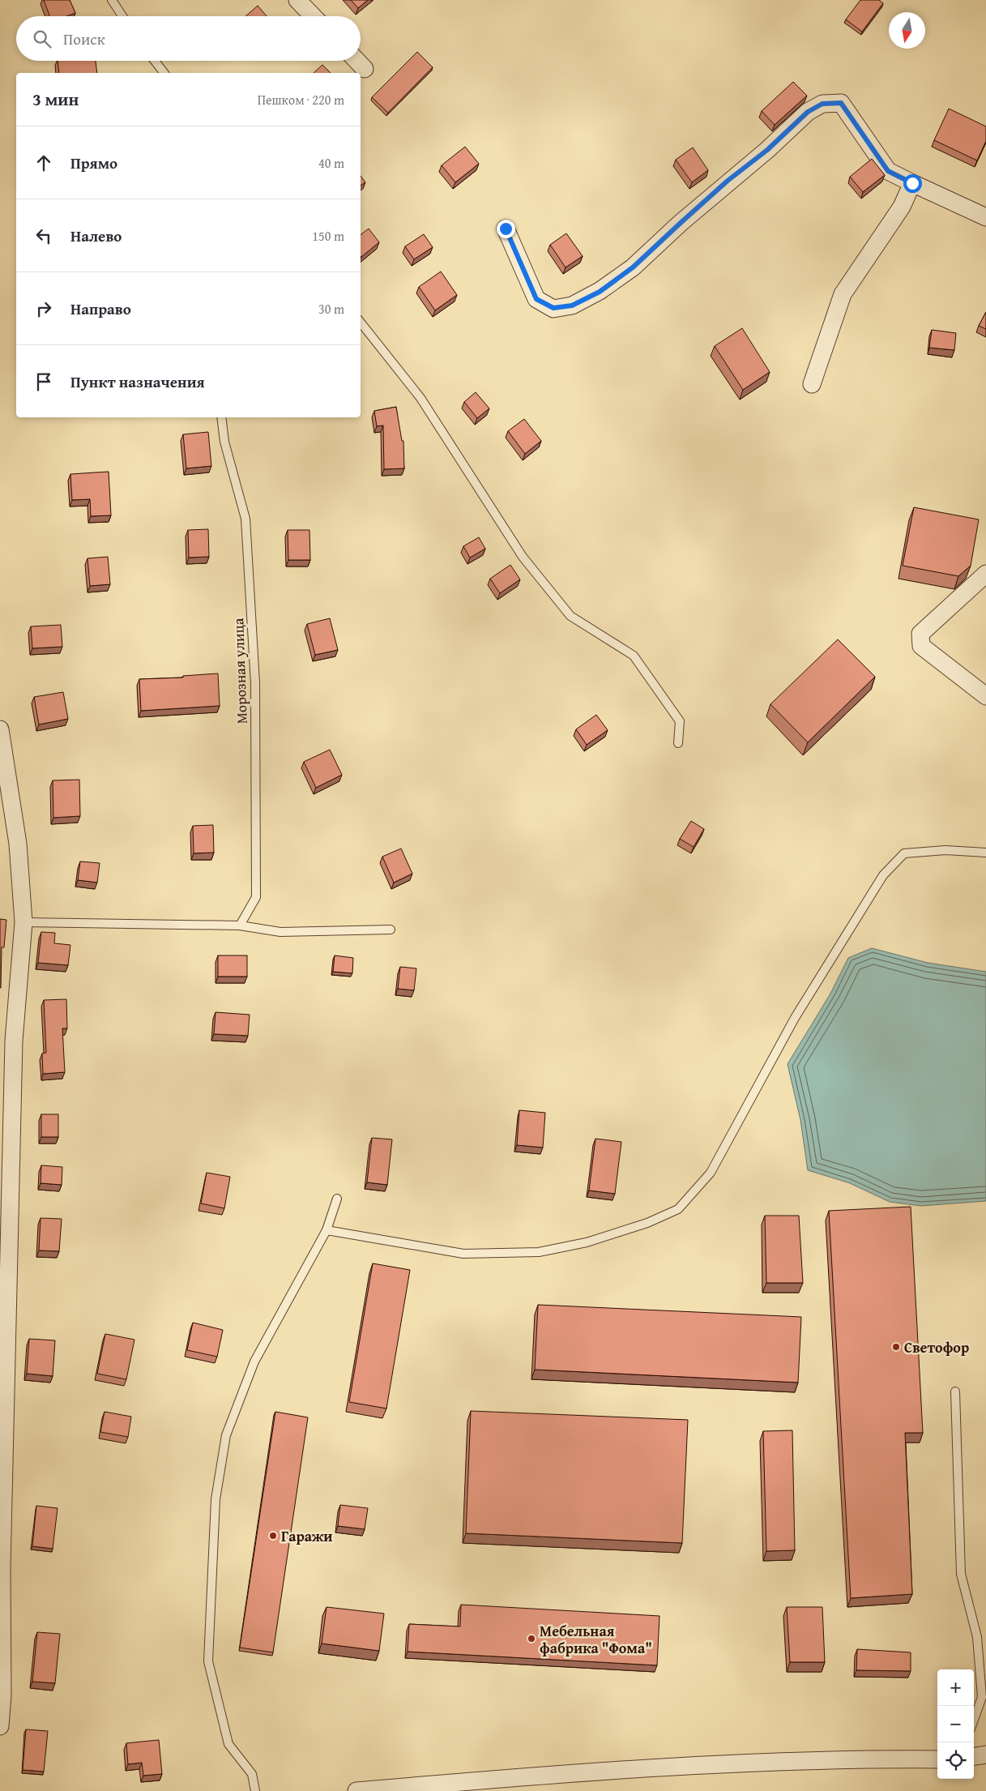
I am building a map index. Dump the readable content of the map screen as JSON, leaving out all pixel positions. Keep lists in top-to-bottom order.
{
  "streets": {
    "lane": ["Морозная улица"]
  },
  "places": ["Светофор", "Гаражи", "Мебельная фабрика \"Фома\""],
  "north": "bottom",
  "page": {
    "search": "Поиск",
    "heading": ["3 мин", "Пешком · 220 m"],
    "list": [
      ["Прямо", "40 m"],
      ["Налево", "150 m"],
      ["Направо", "30 m"],
      "Пункт назначения"
    ],
    "map_buttons": ["+", "−"]
  }
}
